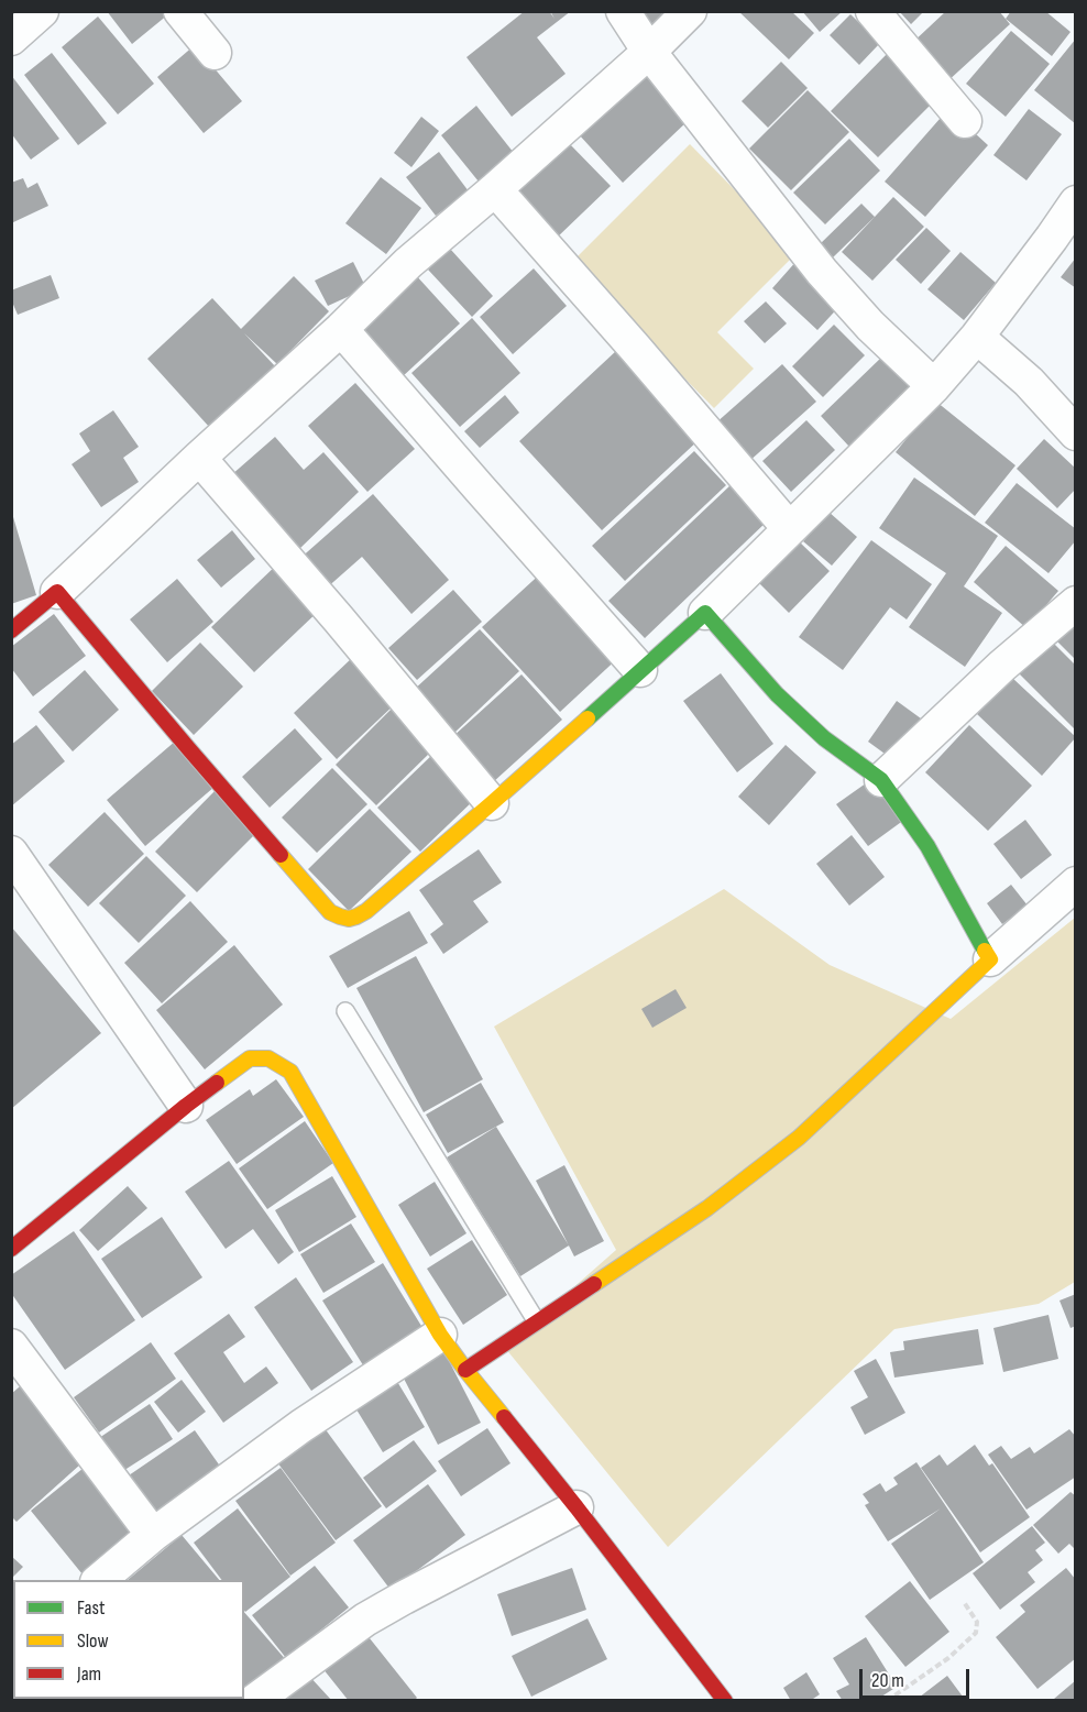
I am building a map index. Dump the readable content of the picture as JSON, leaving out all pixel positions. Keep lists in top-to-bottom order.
{
  "legend": ["Fast", "Slow", "Jam"],
  "scale_bar": "20 m"
}
